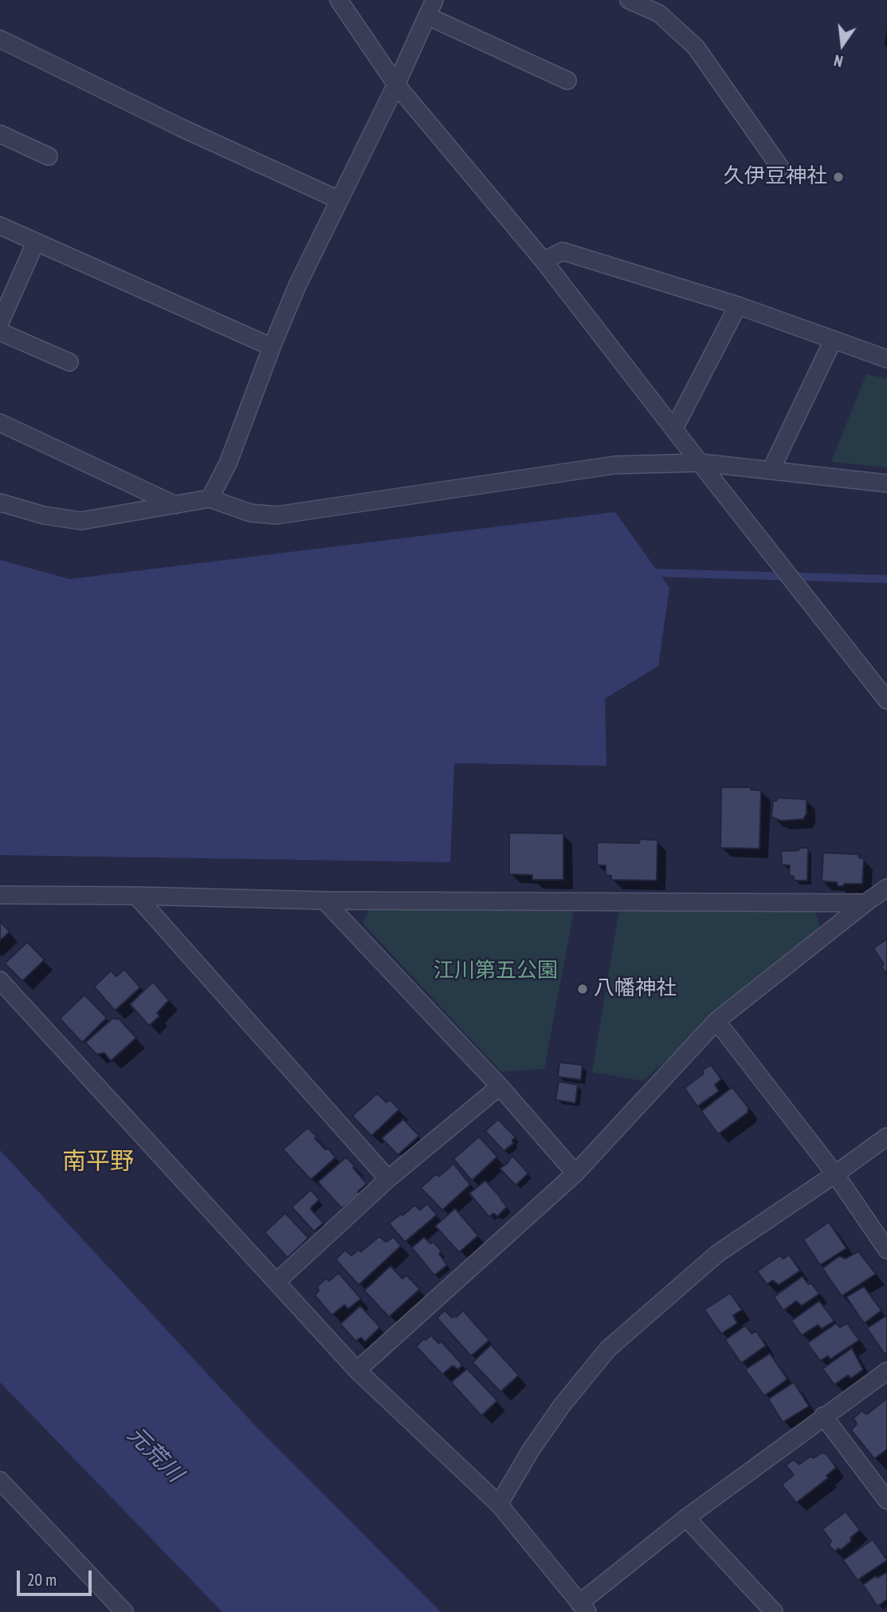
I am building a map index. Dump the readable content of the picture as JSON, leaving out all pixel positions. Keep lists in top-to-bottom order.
{
  "districts": ["南平野"],
  "water": ["元荒川"],
  "parks": ["江川第五公園"],
  "places": ["久伊豆神社", "八幡神社"],
  "scale_bar": "20 m",
  "north": "bottom"
}
